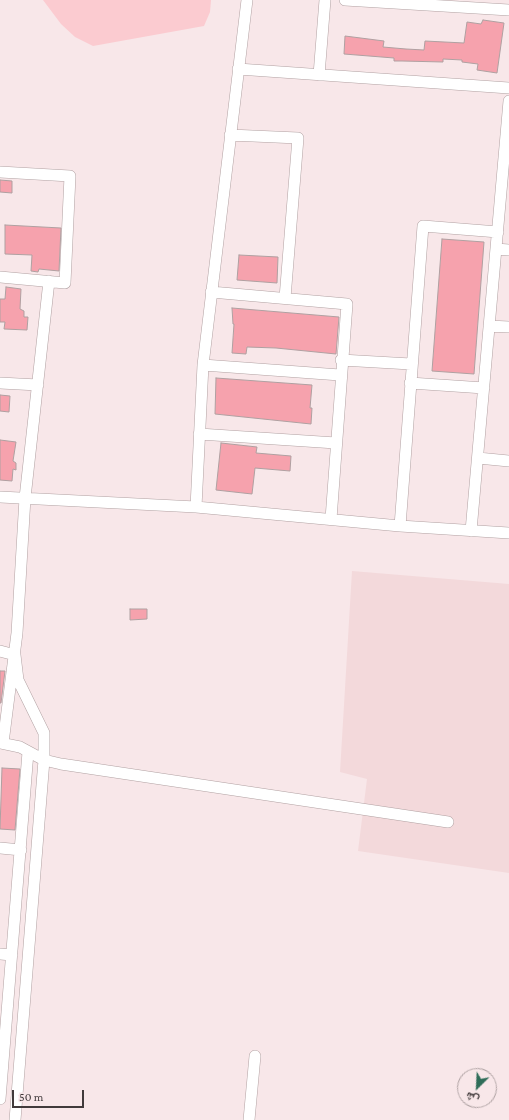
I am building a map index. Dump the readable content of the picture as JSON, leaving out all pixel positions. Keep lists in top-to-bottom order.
{
  "scale_bar": "50 m",
  "north": "bottom left"
}
